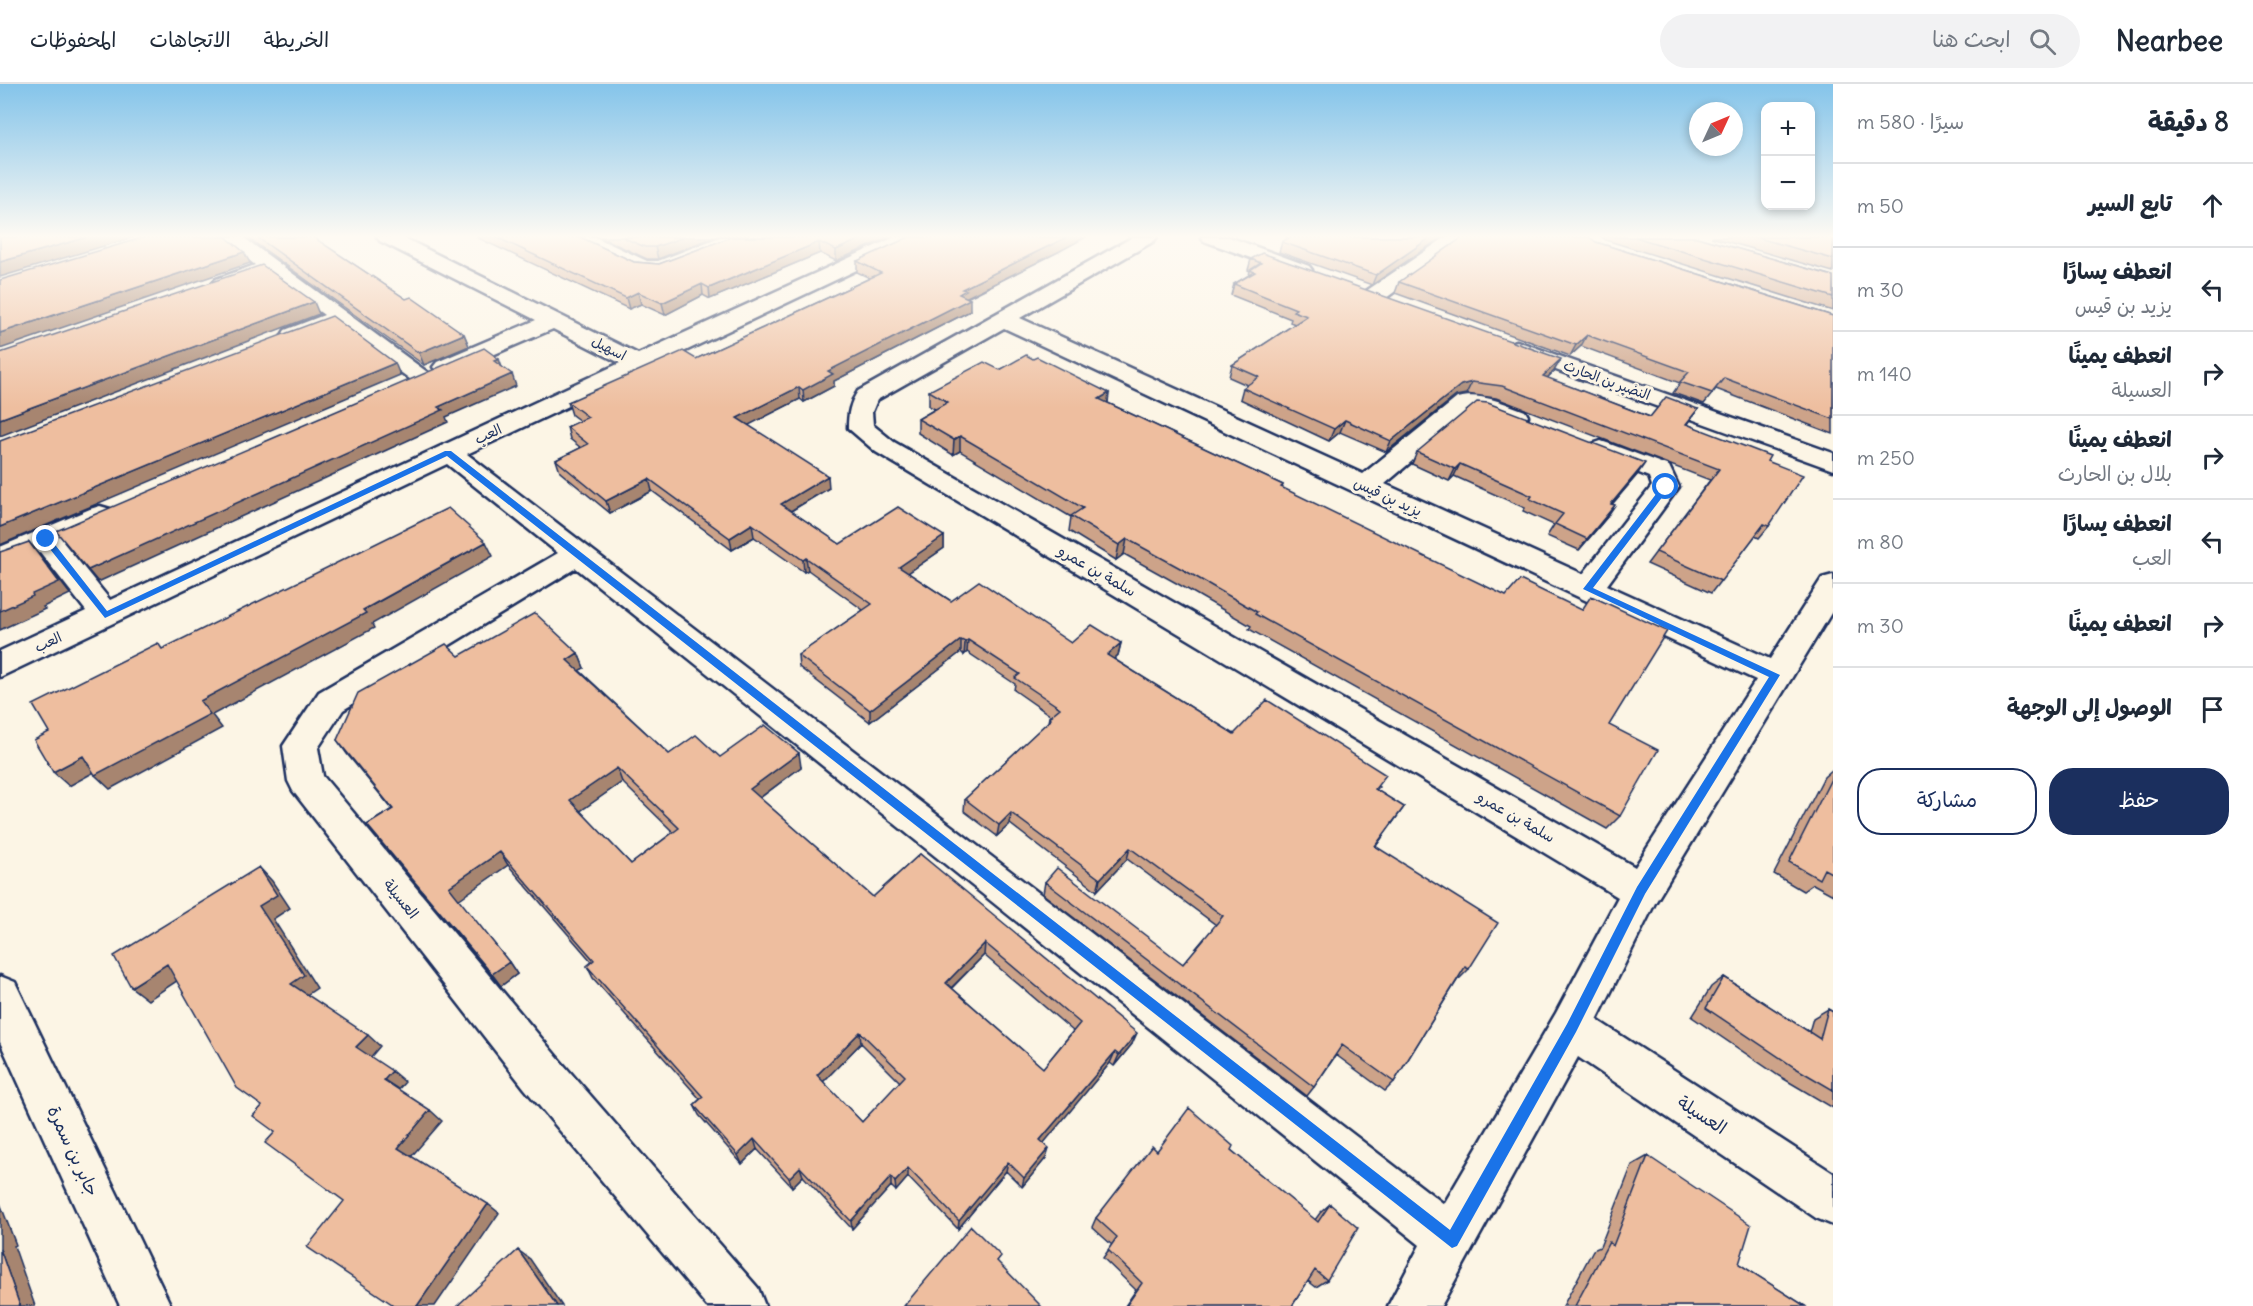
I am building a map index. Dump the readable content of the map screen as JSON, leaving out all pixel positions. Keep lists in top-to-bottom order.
{
  "streets": {
    "street": [
      "اسهيل",
      "النضير بن الحارث",
      "العب",
      "يزيد بن قيس",
      "سلمة بن عمرو",
      "العسيلة",
      "جابر بن سمرة"
    ]
  },
  "crossings": [
    ["اسهيل", "العب"],
    ["يزيد بن قيس", "سلمة بن عمرو"]
  ],
  "north": "top right",
  "page": {
    "header": "Nearbee",
    "search": "ابحث هنا",
    "nav": ["الخريطة", "الاتجاهات", "المحفوظات"],
    "heading": ["8 دقيقة", "سيرًا · 580 m"],
    "map_buttons": ["+", "−"],
    "list": [
      ["تابع السير", "50 m"],
      ["انعطف يسارًا", "يزيد بن قيس", "30 m"],
      ["انعطف يمينًا", "العسيلة", "140 m"],
      ["انعطف يمينًا", "بلال بن الحارث", "250 m"],
      ["انعطف يسارًا", "العب", "80 m"],
      ["انعطف يمينًا", "30 m"],
      "الوصول إلى الوجهة"
    ],
    "buttons": ["حفظ", "مشاركة"]
  }
}
